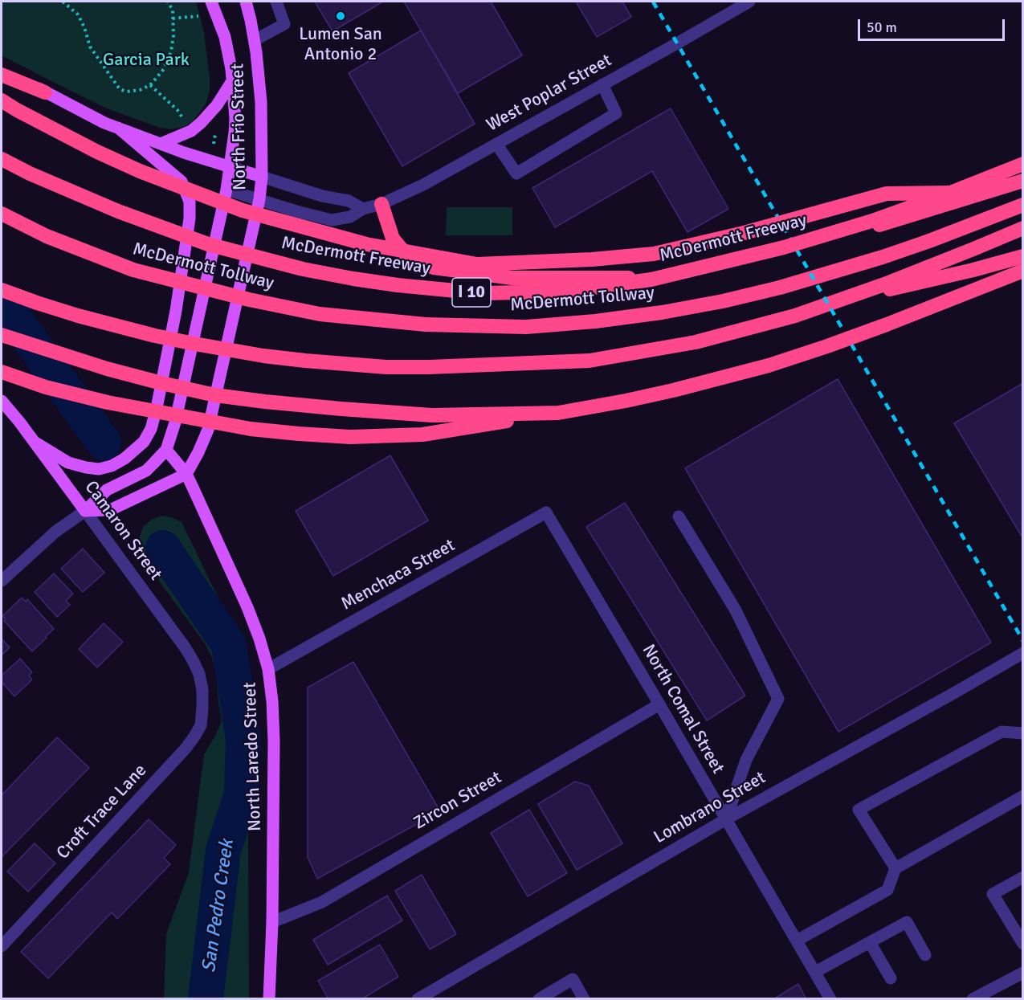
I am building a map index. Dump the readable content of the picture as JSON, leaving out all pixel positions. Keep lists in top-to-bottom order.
{
  "streets": {
    "highway": ["McDermott Freeway", "McDermott Tollway", "I 10"],
    "main road": ["North Frio Street", "Camaron Street", "North Laredo Street"],
    "street": [
      "West Poplar Street",
      "Menchaca Street",
      "North Comal Street",
      "Zircon Street",
      "Lombrano Street",
      "Croft Trace Lane"
    ]
  },
  "crossings": [
    ["West Poplar Street", "North Frio Street"],
    ["North Frio Street", "North Laredo Street"],
    ["Camaron Street", "Croft Trace Lane"],
    ["Menchaca Street", "North Comal Street"],
    ["Menchaca Street", "North Laredo Street"],
    ["North Comal Street", "Zircon Street"],
    ["North Comal Street", "Lombrano Street"],
    ["North Laredo Street", "Zircon Street"]
  ],
  "water": ["San Pedro Creek"],
  "parks": ["Garcia Park"],
  "places": ["Lumen San Antonio 2"],
  "scale_bar": "50 m"
}
